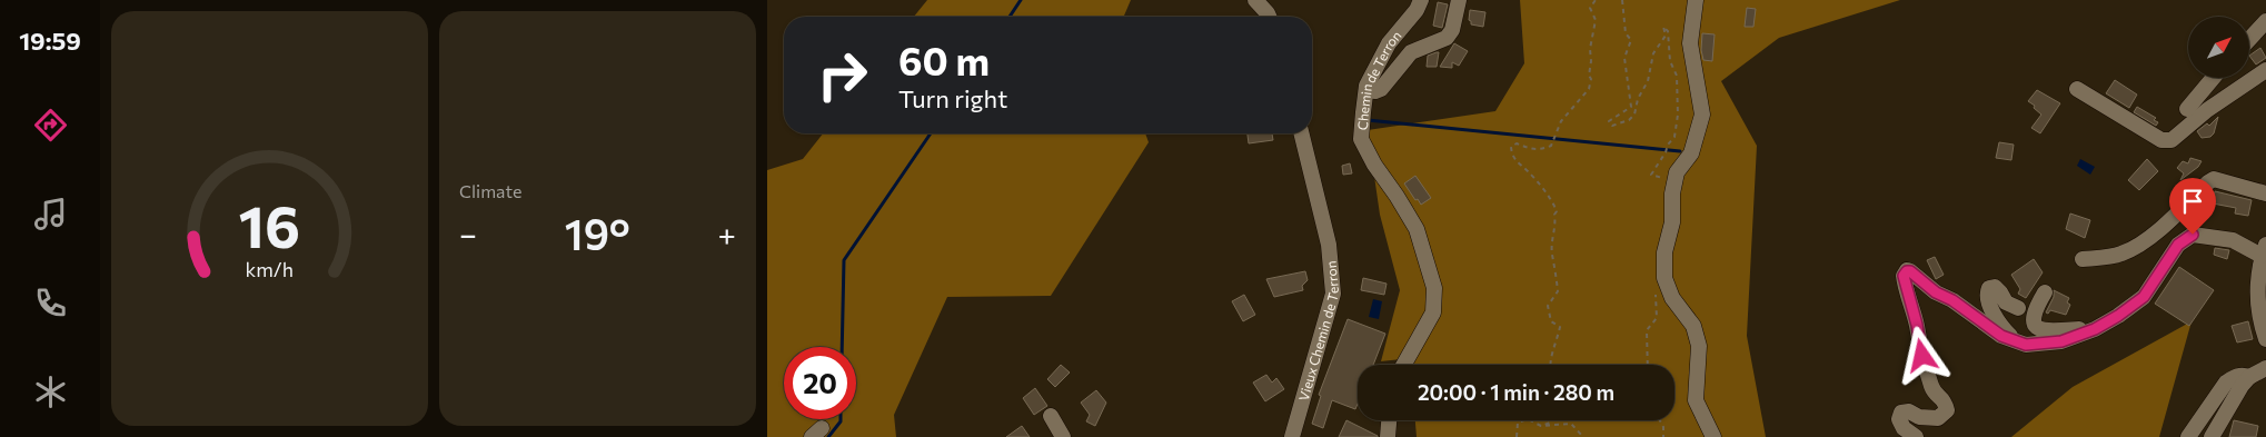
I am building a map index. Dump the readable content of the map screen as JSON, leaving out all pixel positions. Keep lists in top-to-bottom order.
{
  "streets": {
    "street": ["Chemin de Terron", "Vieux Chemin de Terron"]
  },
  "north": "top right",
  "page": {
    "tabs": "19:59",
    "tile": "Climate",
    "turn": ["60 m", "Turn right"],
    "heat": ["−", "19°", "+"],
    "limit": "20",
    "trip": "20:00 · 1 min · 280 m",
    "gauge": ["16", "km/h"]
  }
}
